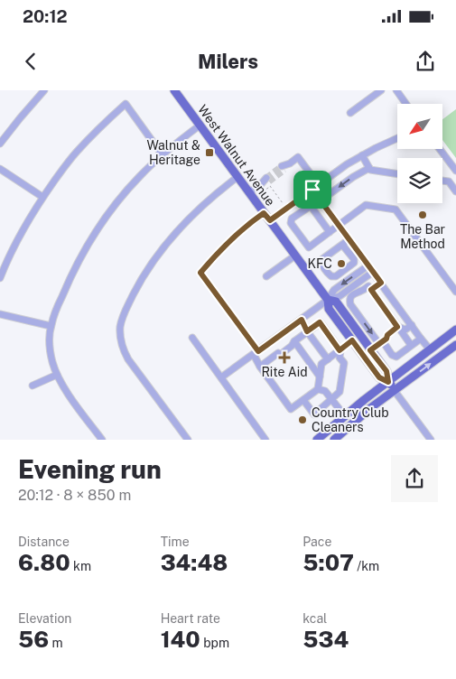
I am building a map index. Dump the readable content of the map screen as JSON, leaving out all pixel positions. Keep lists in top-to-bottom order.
{
  "streets": {
    "main road": ["West Walnut Avenue"]
  },
  "places": {
    "transit": ["Walnut & Heritage"],
    "other": ["The Bar Method", "KFC", "Country Club Cleaners"],
    "health": ["Rite Aid"]
  },
  "north": "bottom left",
  "page": {
    "status": "20:12",
    "header": "Milers",
    "heading": ["Evening run", "20:12 · 8 × 850 m"],
    "stats": [
      ["Distance", "6.80 km"],
      ["Time", "34:48"],
      ["Pace", "5:07 /km"],
      ["Elevation", "56 m"],
      ["Heart rate", "140 bpm"],
      ["kcal", "534"]
    ]
  }
}
